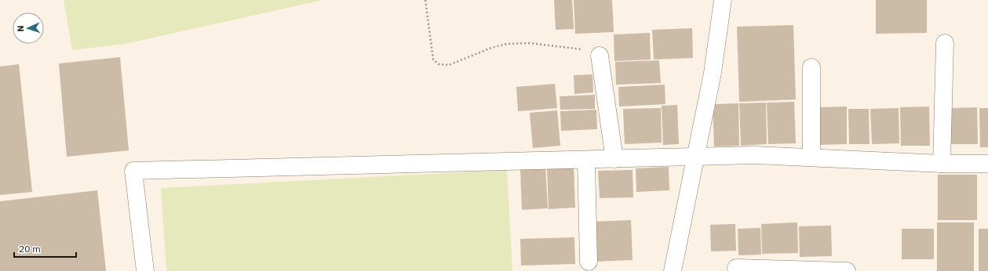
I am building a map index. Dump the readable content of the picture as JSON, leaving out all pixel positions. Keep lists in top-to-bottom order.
{
  "scale_bar": "20 m",
  "north": "left"
}
